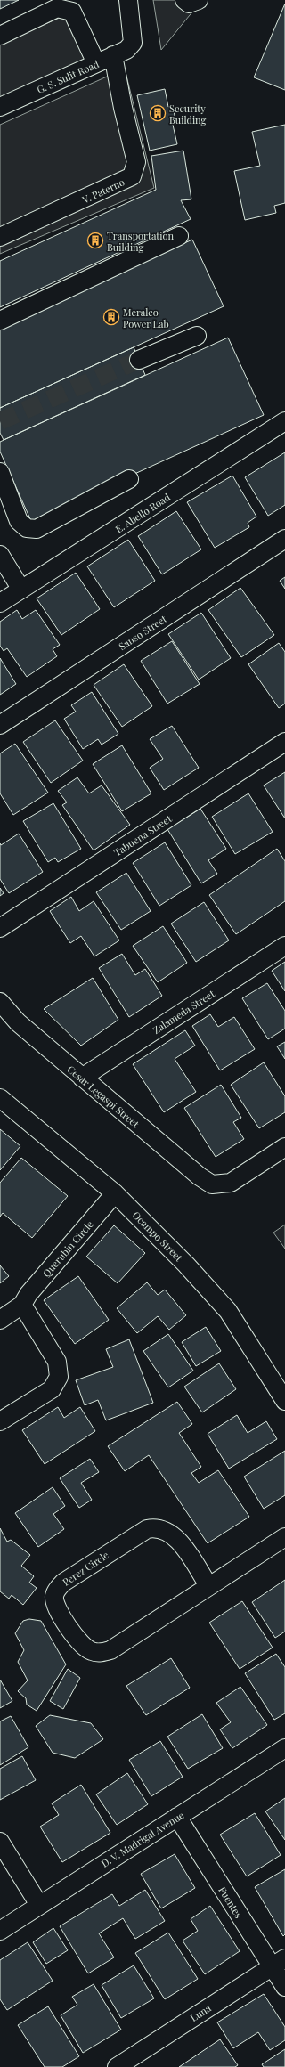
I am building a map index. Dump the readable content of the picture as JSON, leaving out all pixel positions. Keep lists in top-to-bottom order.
{
  "streets": {
    "street": [
      "G. S. Sulit Road",
      "V. Paterno",
      "E. Abello Road",
      "Sanso Street",
      "Tabuena Street",
      "Zalameda Street",
      "Cesar Legaspi Street",
      "Ocampo Street",
      "Querubin Circle",
      "Perez Circle",
      "D. V. Madrigal Avenue",
      "Fuentes",
      "Luna"
    ]
  },
  "crossings": [
    ["G. S. Sulit Road", "V. Paterno"],
    ["Zalameda Street", "Cesar Legaspi Street"],
    ["Ocampo Street", "Querubin Circle"],
    ["D. V. Madrigal Avenue", "Fuentes"],
    ["Fuentes", "Luna"]
  ],
  "places": {
    "building": ["Security Building", "Transportation Building", "Meralco Power Lab"]
  }
}
